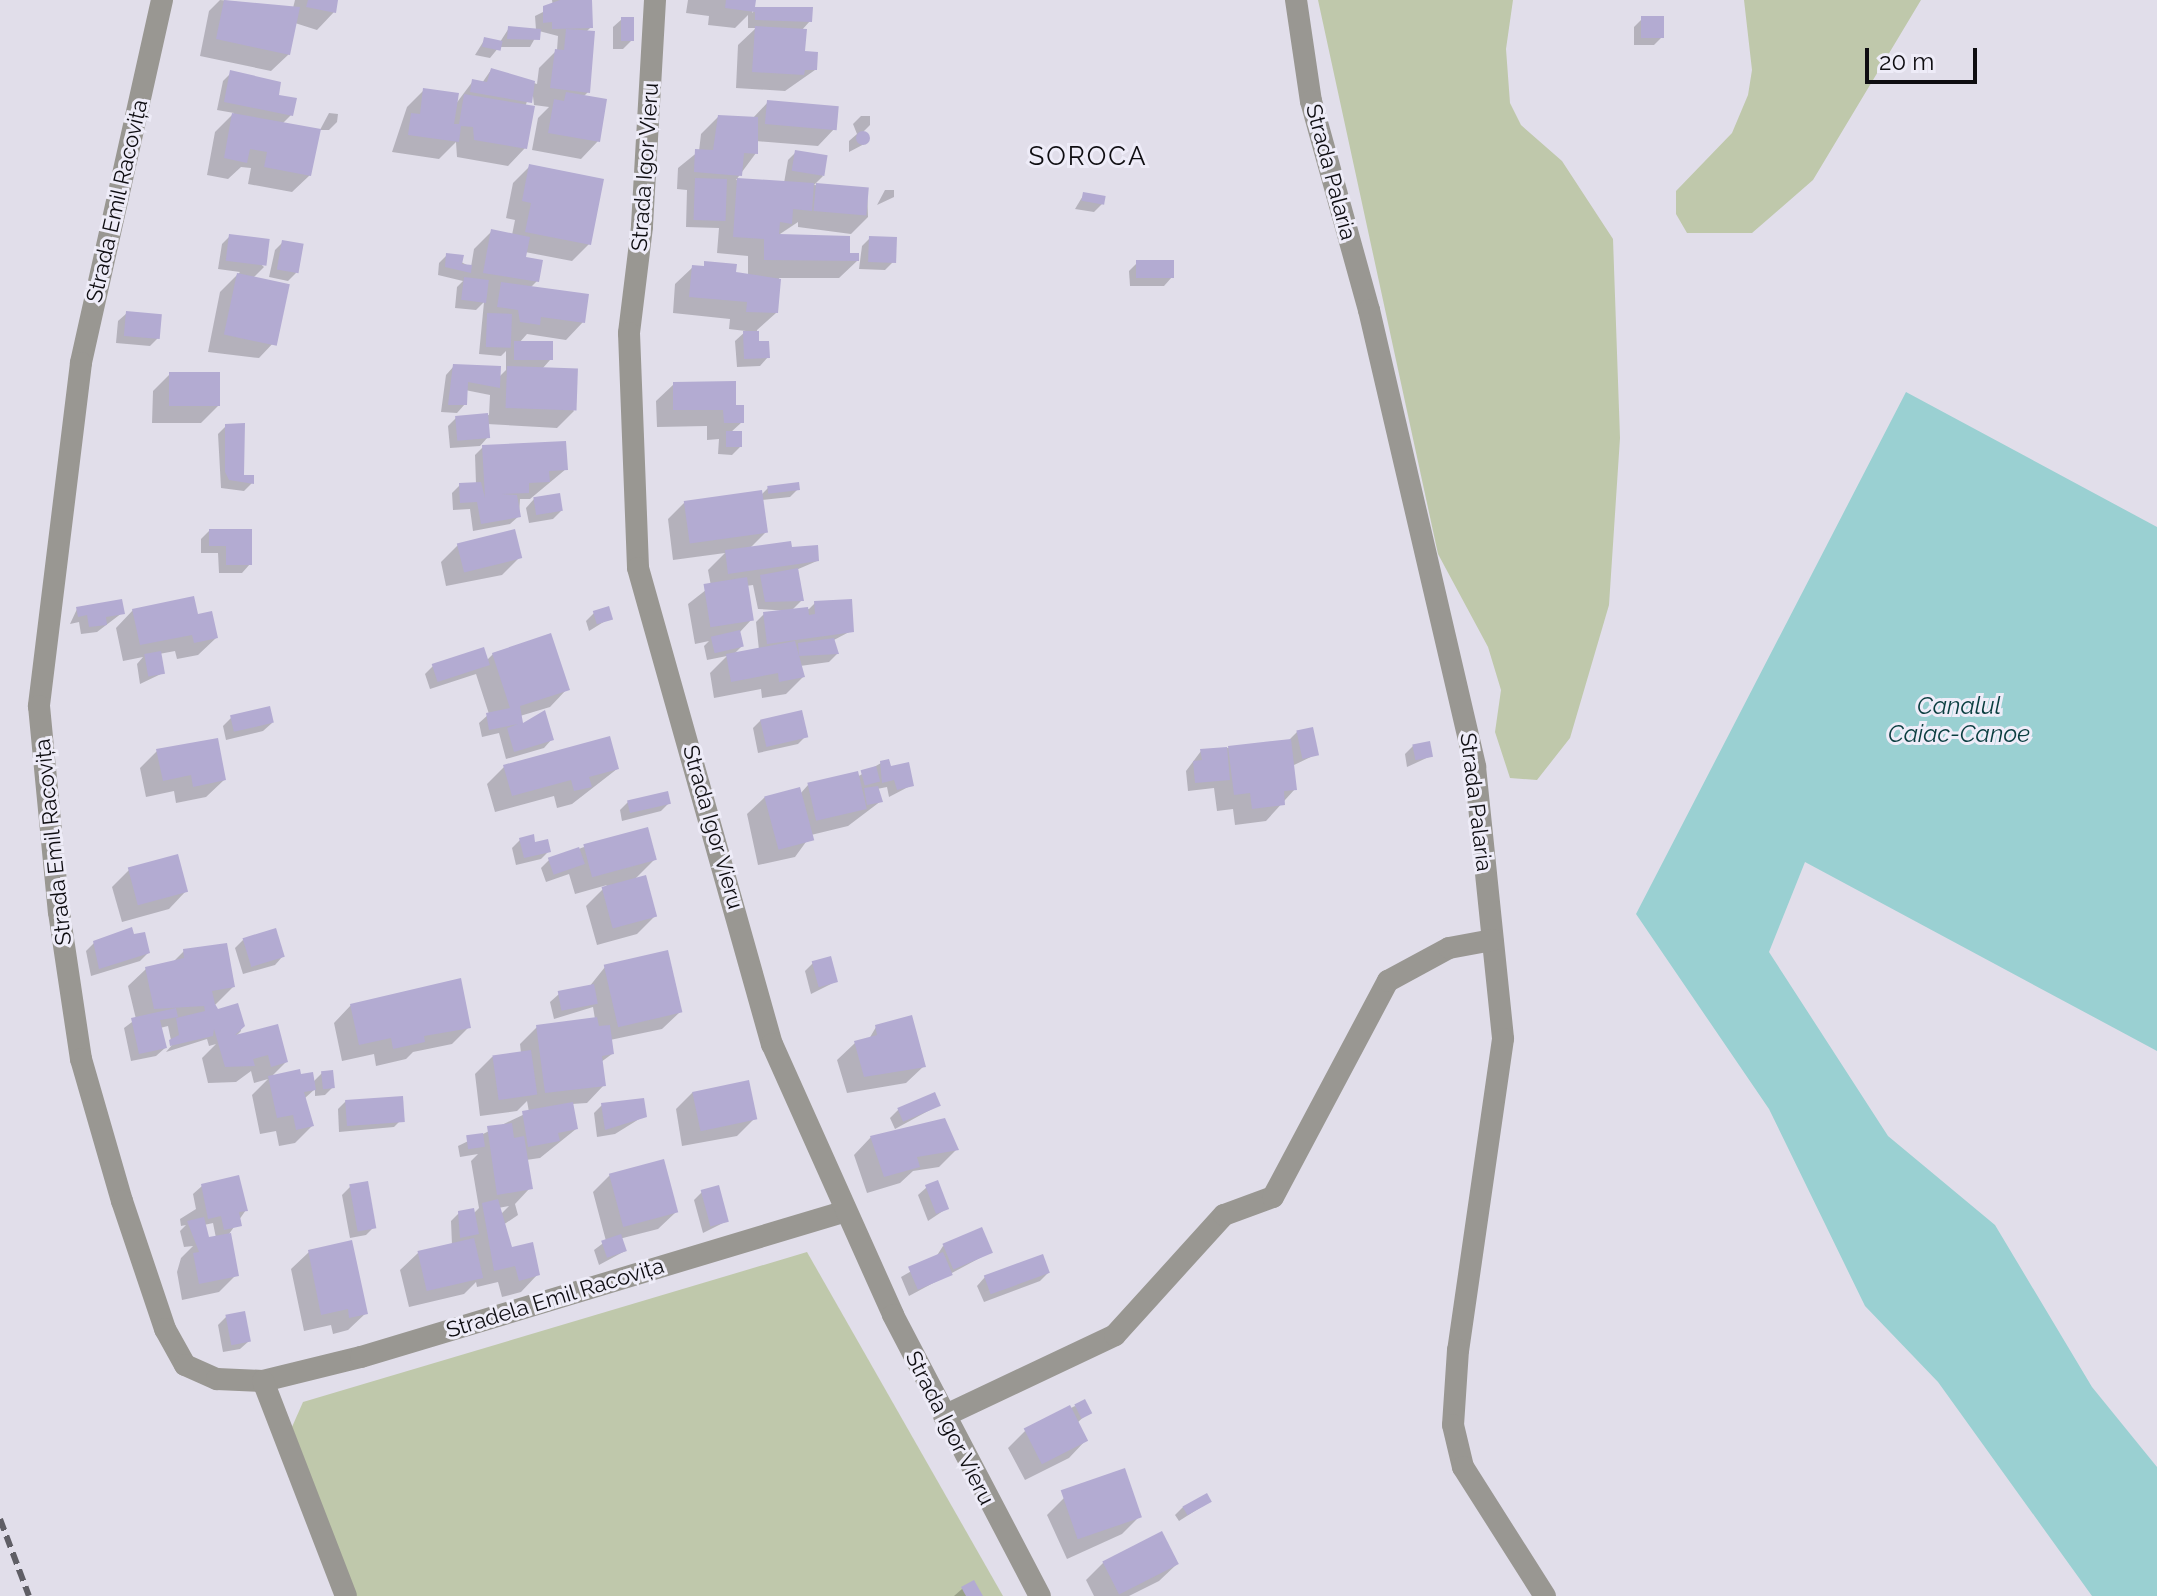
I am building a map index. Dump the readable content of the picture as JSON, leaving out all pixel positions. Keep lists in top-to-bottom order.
{
  "streets": {
    "street": [
      "Strada Igor Vieru",
      "Strada Palaria",
      "Strada Emil Racovița",
      "Stradela Emil Racovița"
    ]
  },
  "crossings": [
    ["Strada Igor Vieru", "Stradela Emil Racovița"],
    ["Strada Emil Racovița", "Stradela Emil Racovița"]
  ],
  "districts": ["SOROCA"],
  "water": ["Canalul Caiac-Canoe"],
  "scale_bar": "20 m"
}
